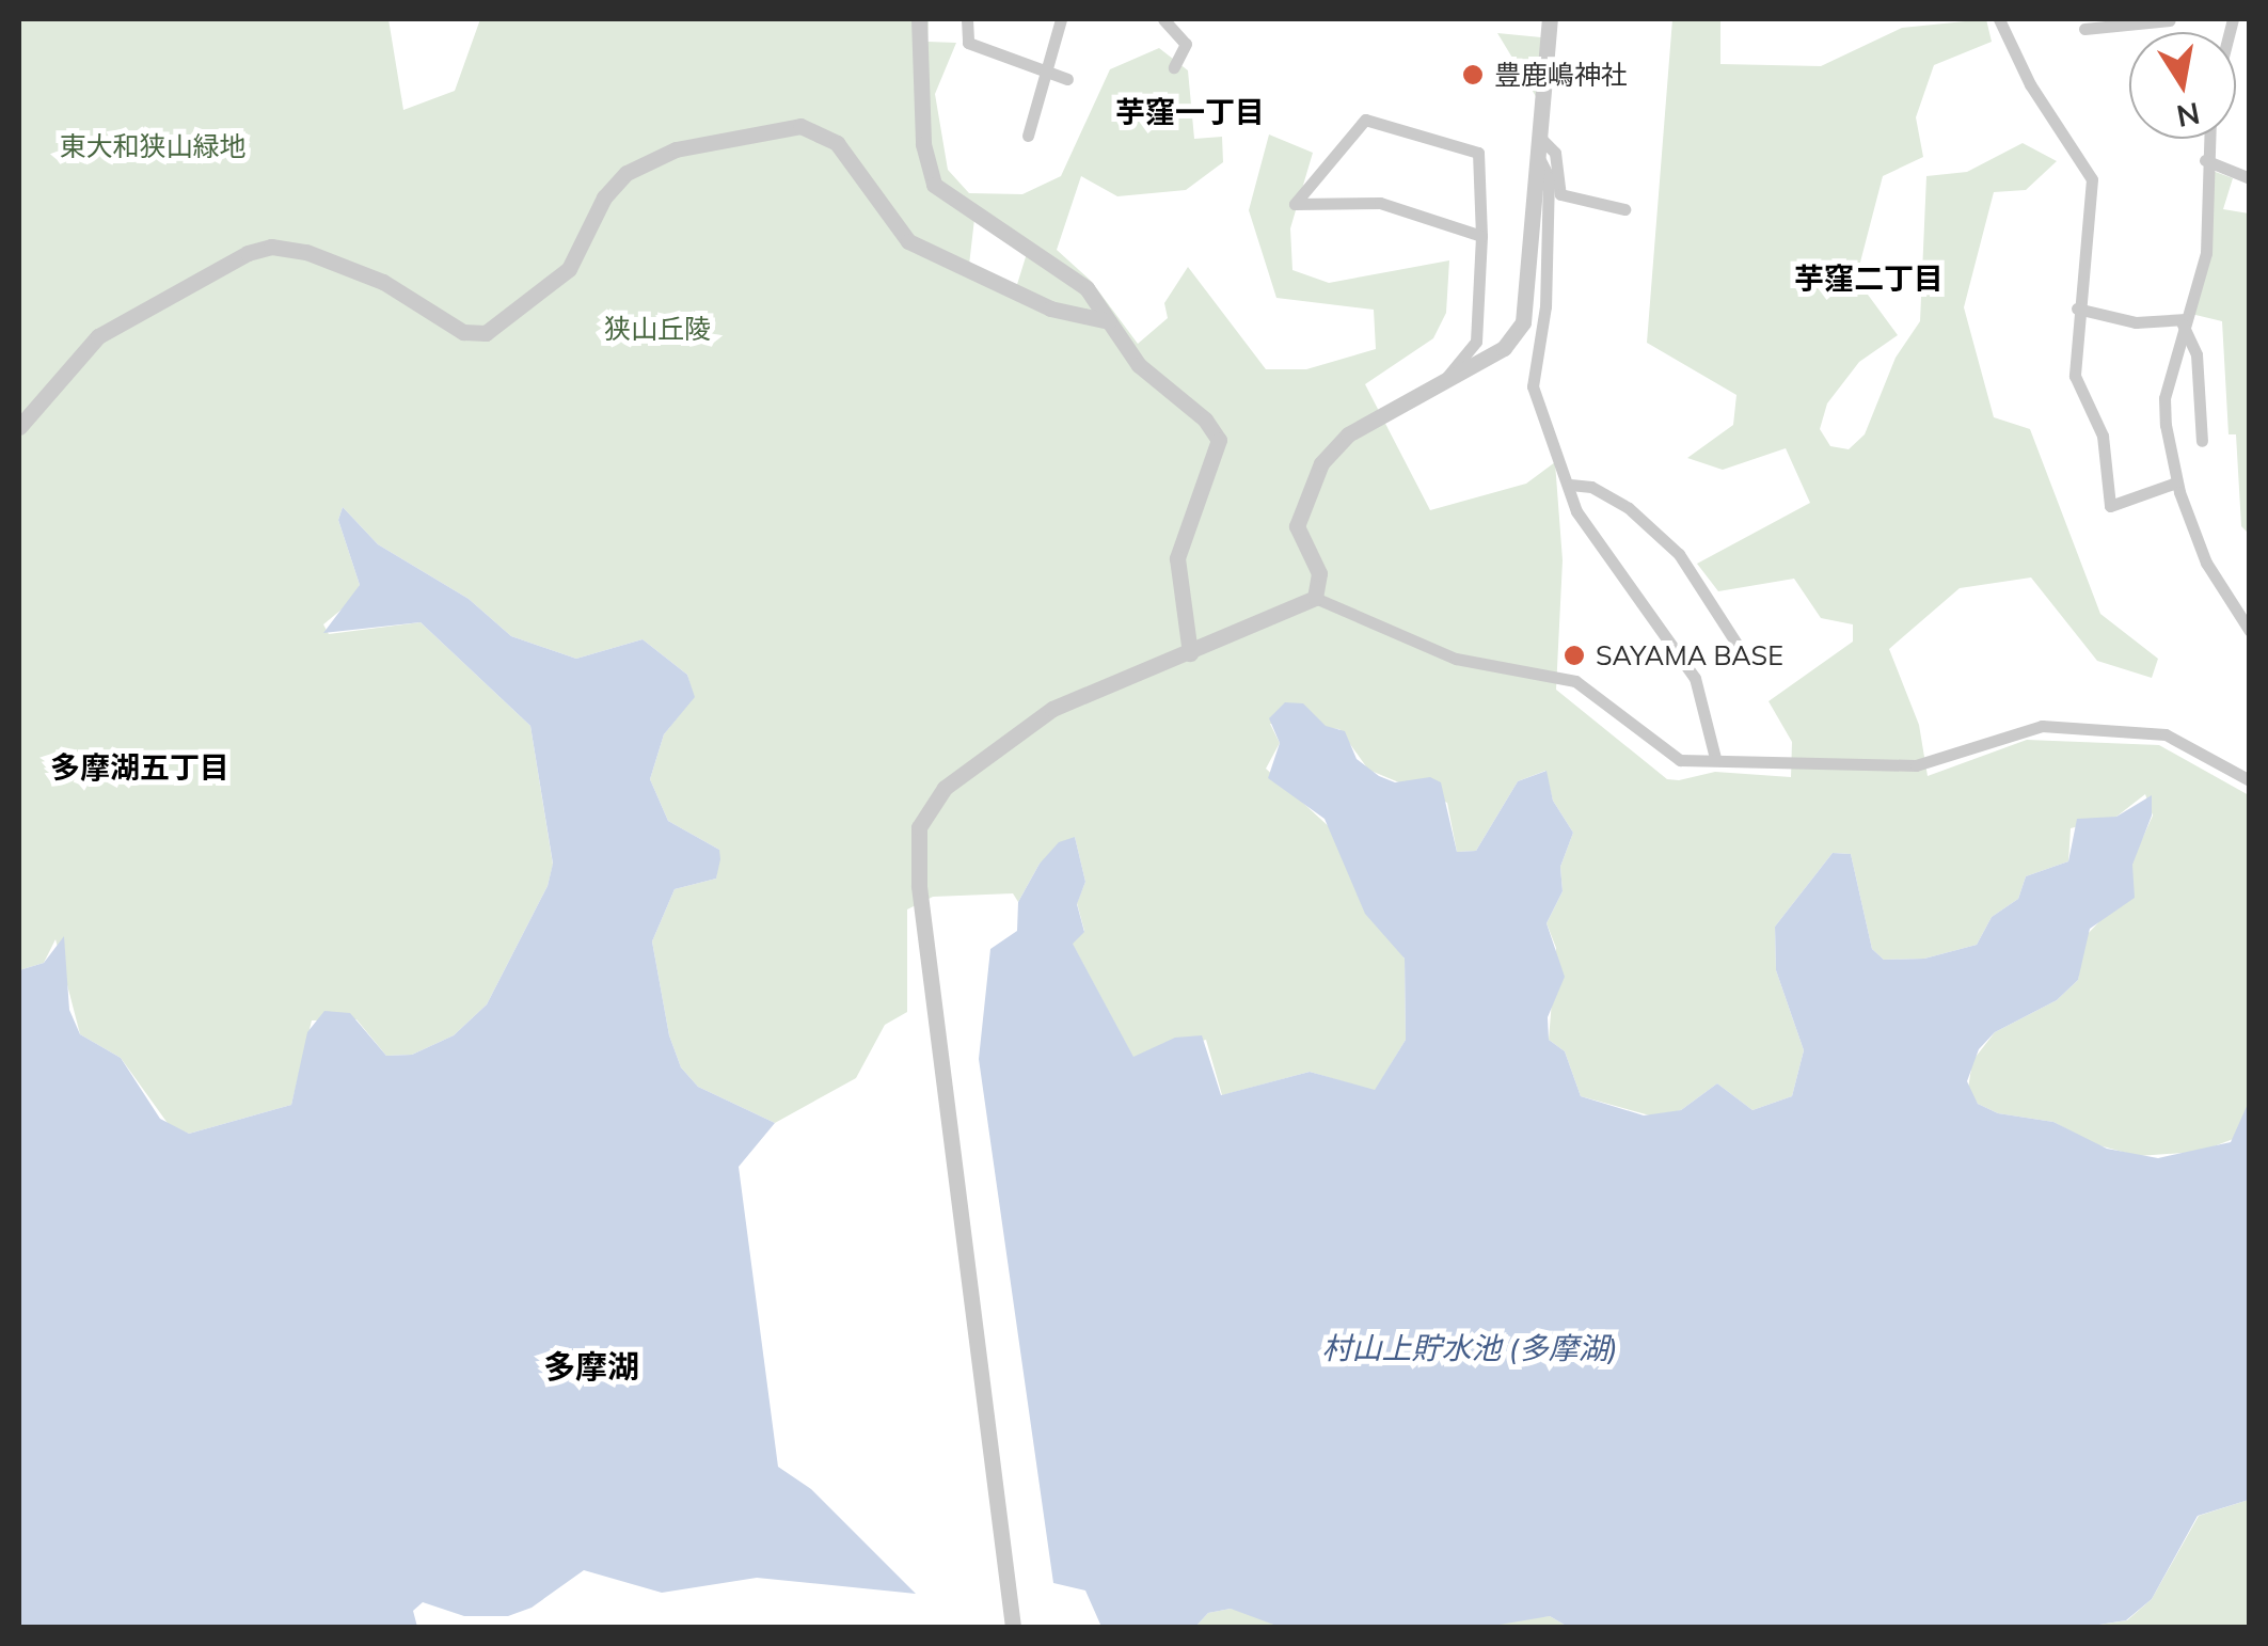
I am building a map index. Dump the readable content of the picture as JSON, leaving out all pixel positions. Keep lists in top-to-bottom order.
{
  "districts": [
    "芋窪一丁目",
    "芋窪二丁目",
    "多摩湖五丁目",
    "多摩湖"
  ],
  "water": ["村山上貯水池 (多摩湖)"],
  "parks": ["東大和狭山緑地", "狭山丘陵"],
  "places": ["豊鹿嶋神社", "SAYAMA BASE"],
  "north": "bottom"
}
